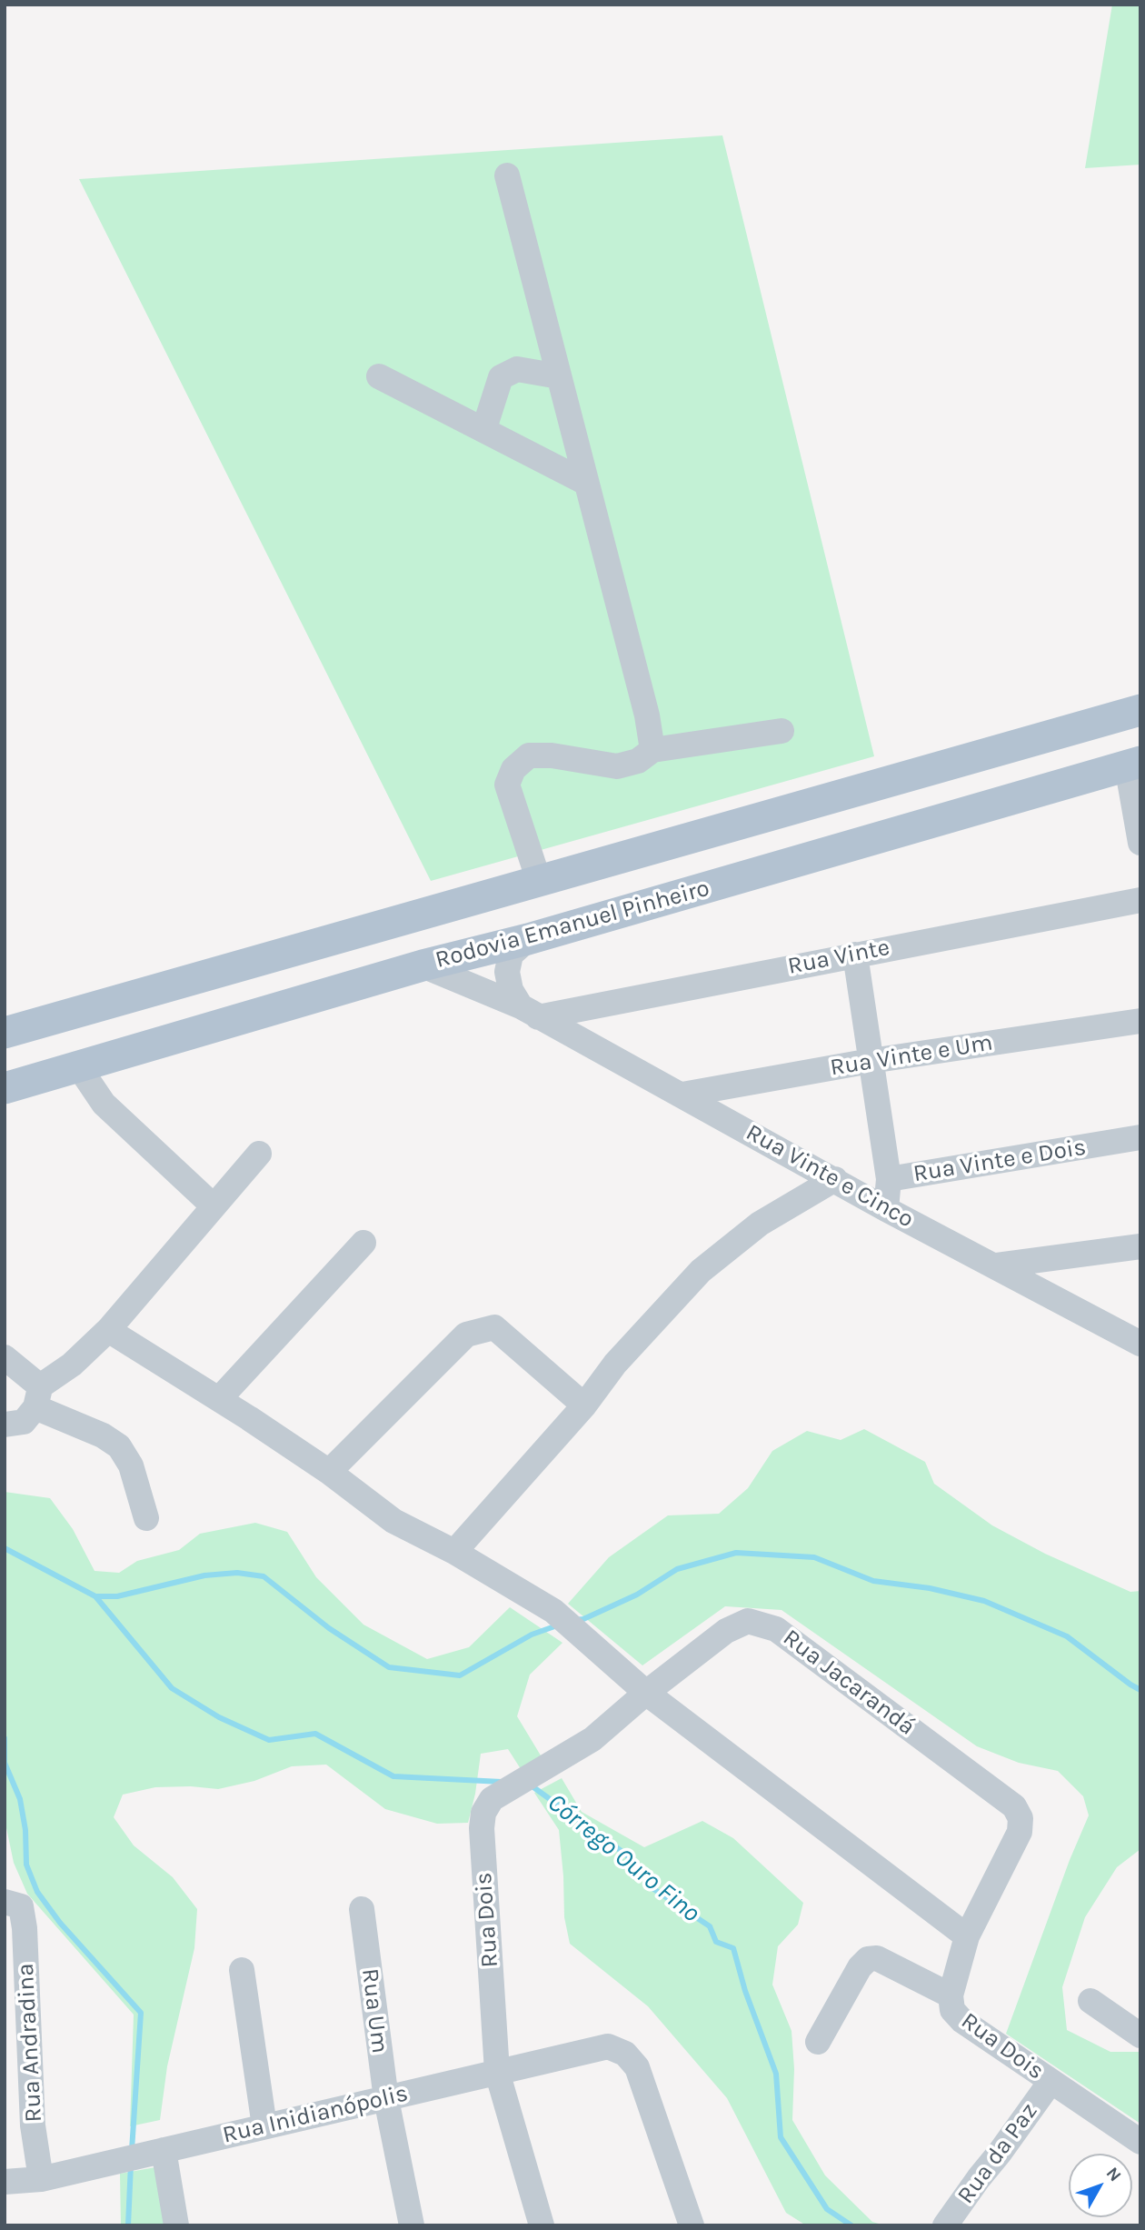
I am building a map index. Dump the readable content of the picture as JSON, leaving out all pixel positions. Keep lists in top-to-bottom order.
{
  "streets": {
    "main road": ["Rodovia Emanuel Pinheiro"],
    "street": [
      "Rua Vinte",
      "Rua Vinte e Um",
      "Rua Vinte e Dois",
      "Rua Vinte e Cinco",
      "Rua Jacarandá",
      "Rua Dois",
      "Rua Um",
      "Rua Andradina",
      "Rua Inidianópolis",
      "Rua da Paz"
    ]
  },
  "crossings": [
    ["Rodovia Emanuel Pinheiro", "Rua Vinte e Cinco"],
    ["Rua Vinte", "Rua Vinte e Cinco"],
    ["Rua Vinte e Um", "Rua Vinte e Cinco"],
    ["Rua Vinte e Dois", "Rua Vinte e Cinco"],
    ["Rua Jacarandá", "Rua Dois"],
    ["Rua Dois", "Rua Inidianópolis"],
    ["Rua Dois", "Rua da Paz"],
    ["Rua Um", "Rua Inidianópolis"],
    ["Rua Andradina", "Rua Inidianópolis"]
  ],
  "water": ["Córrego Ouro Fino"],
  "north": "top right"
}
